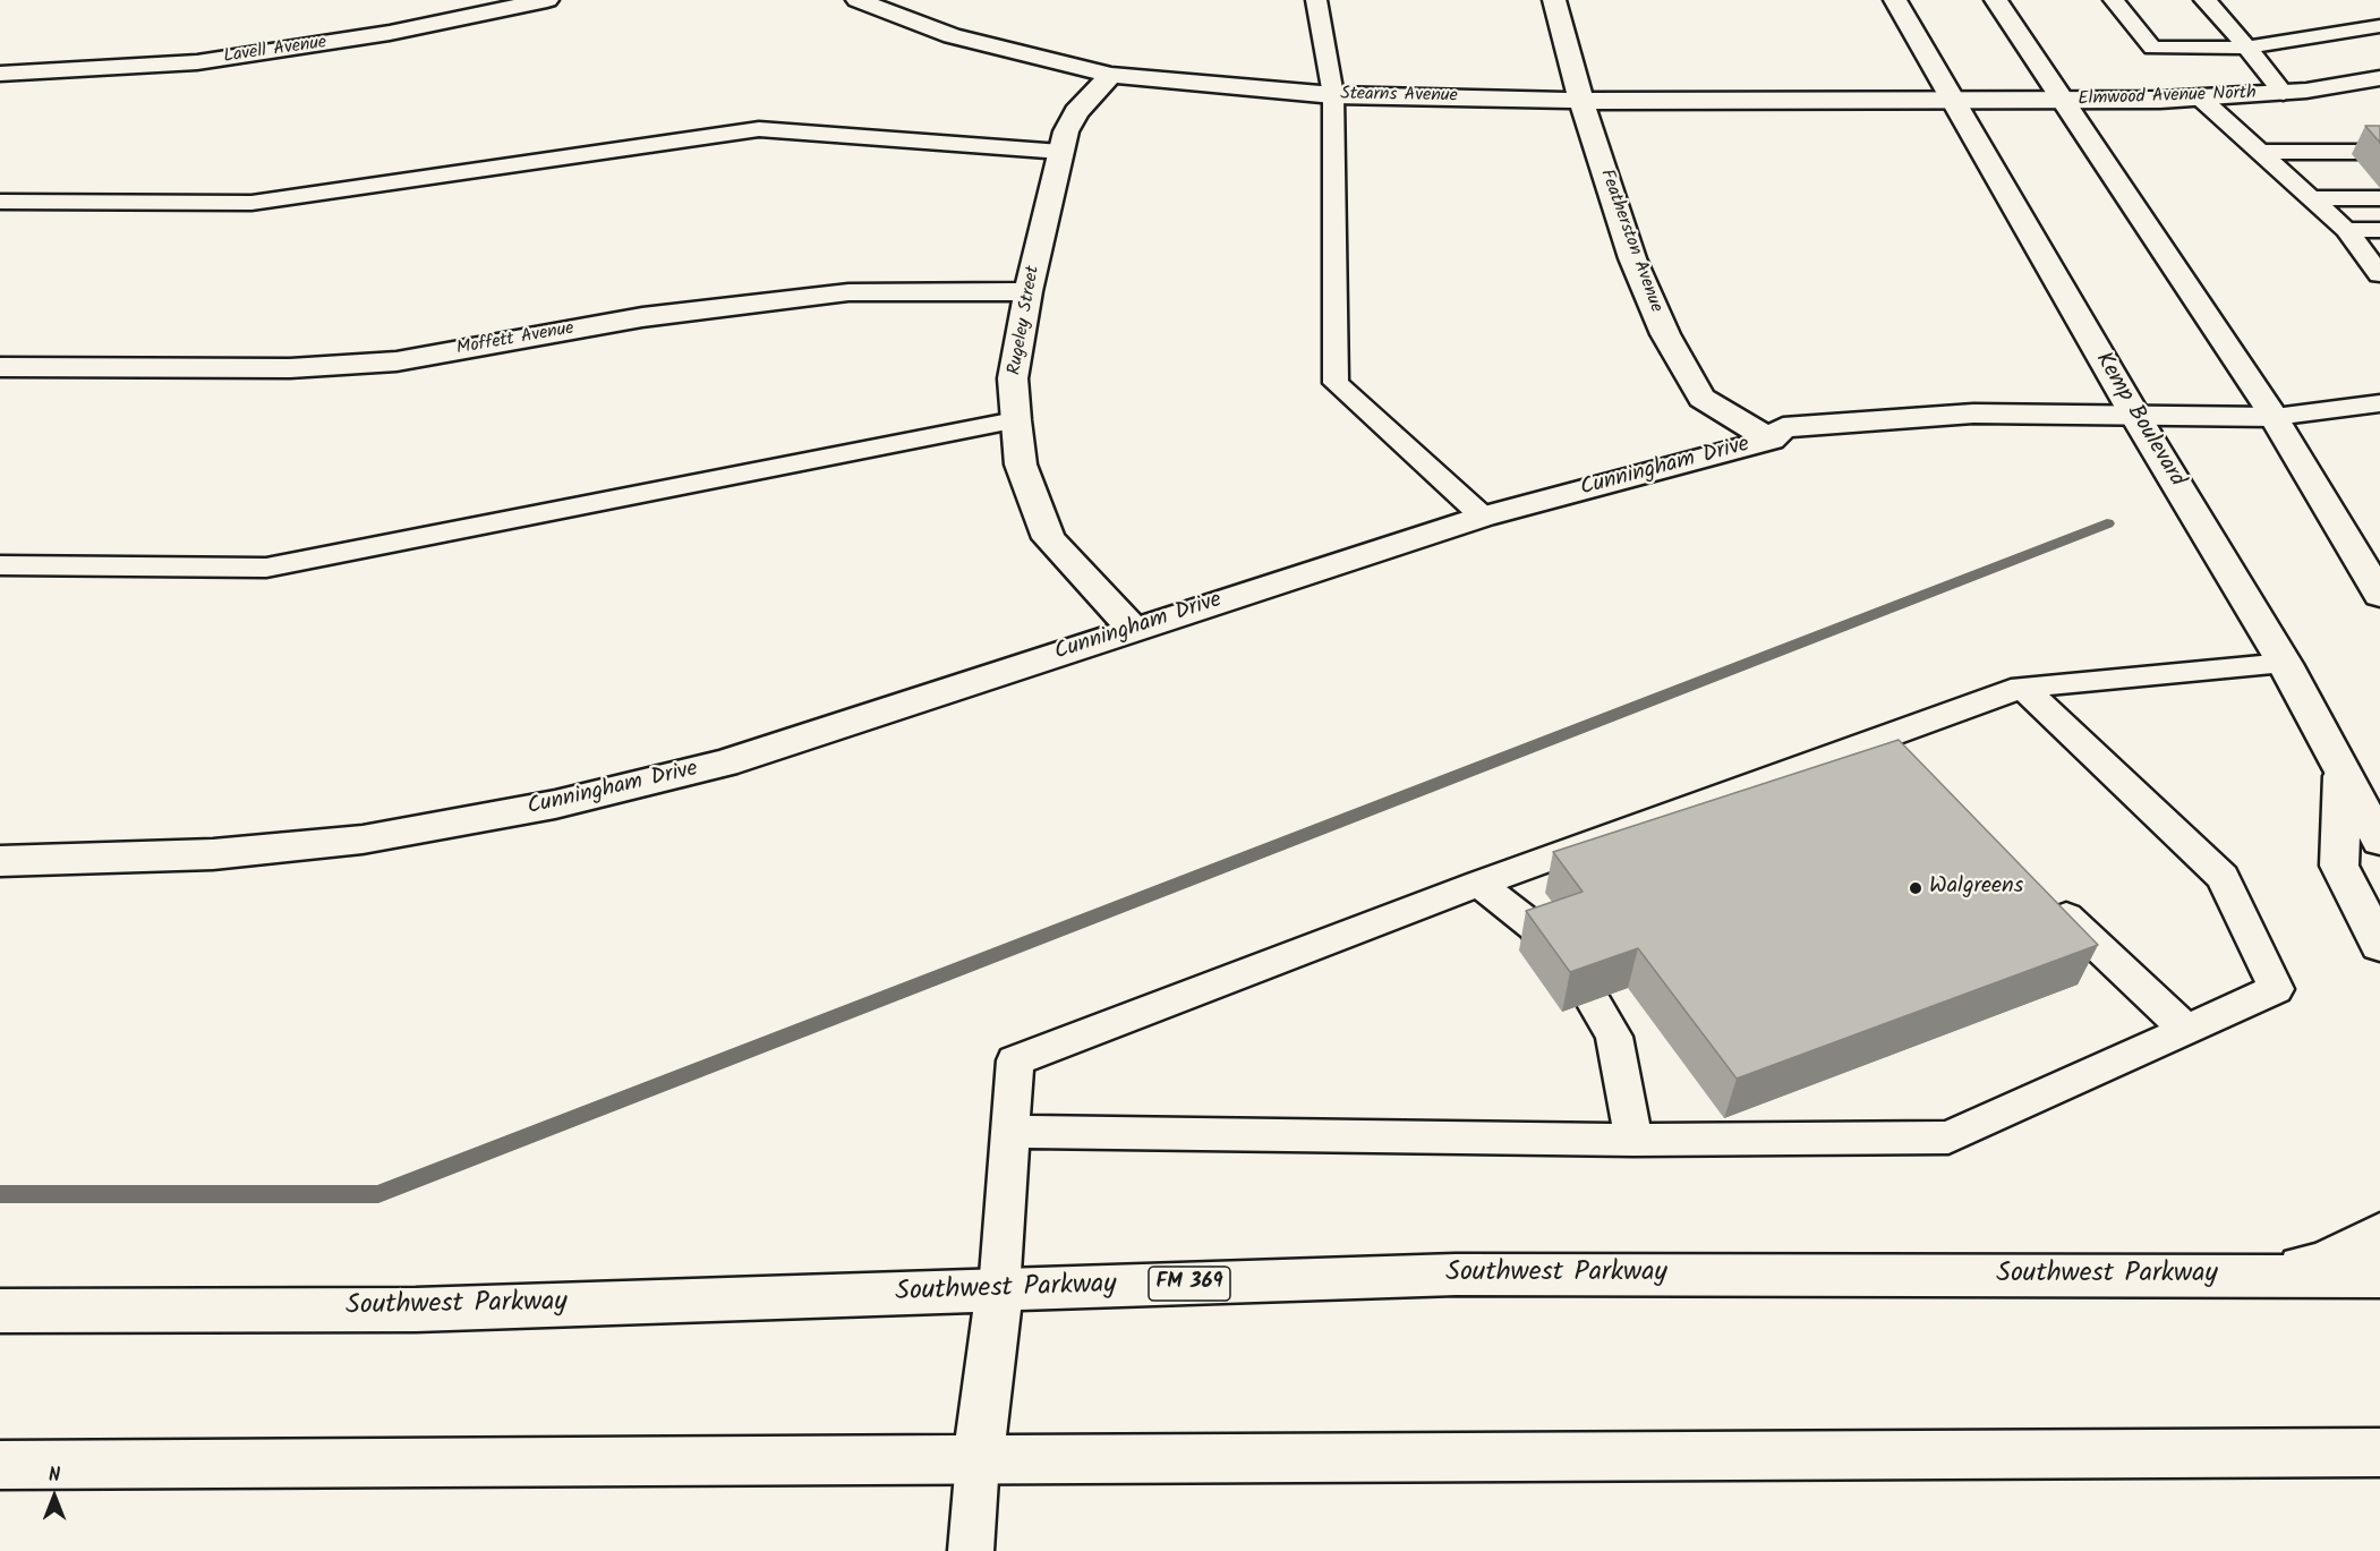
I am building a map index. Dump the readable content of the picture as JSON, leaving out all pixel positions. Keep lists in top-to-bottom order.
{
  "streets": {
    "street": [
      "Lavell Avenue",
      "Stearns Avenue",
      "Elmwood Avenue North",
      "Featherston Avenue",
      "Rugeley Street",
      "Moffett Avenue",
      "Kemp Boulevard",
      "Cunningham Drive",
      "Southwest Parkway",
      "FM 369"
    ]
  },
  "crossings": [
    ["Stearns Avenue", "Elmwood Avenue North"],
    ["Stearns Avenue", "Featherston Avenue"],
    ["Stearns Avenue", "Rugeley Street"],
    ["Stearns Avenue", "Kemp Boulevard"],
    ["Elmwood Avenue North", "Kemp Boulevard"],
    ["Featherston Avenue", "Cunningham Drive"],
    ["Rugeley Street", "Moffett Avenue"],
    ["Rugeley Street", "Cunningham Drive"],
    ["Kemp Boulevard", "Cunningham Drive"]
  ],
  "places": ["Walgreens"],
  "north": "top"
}
